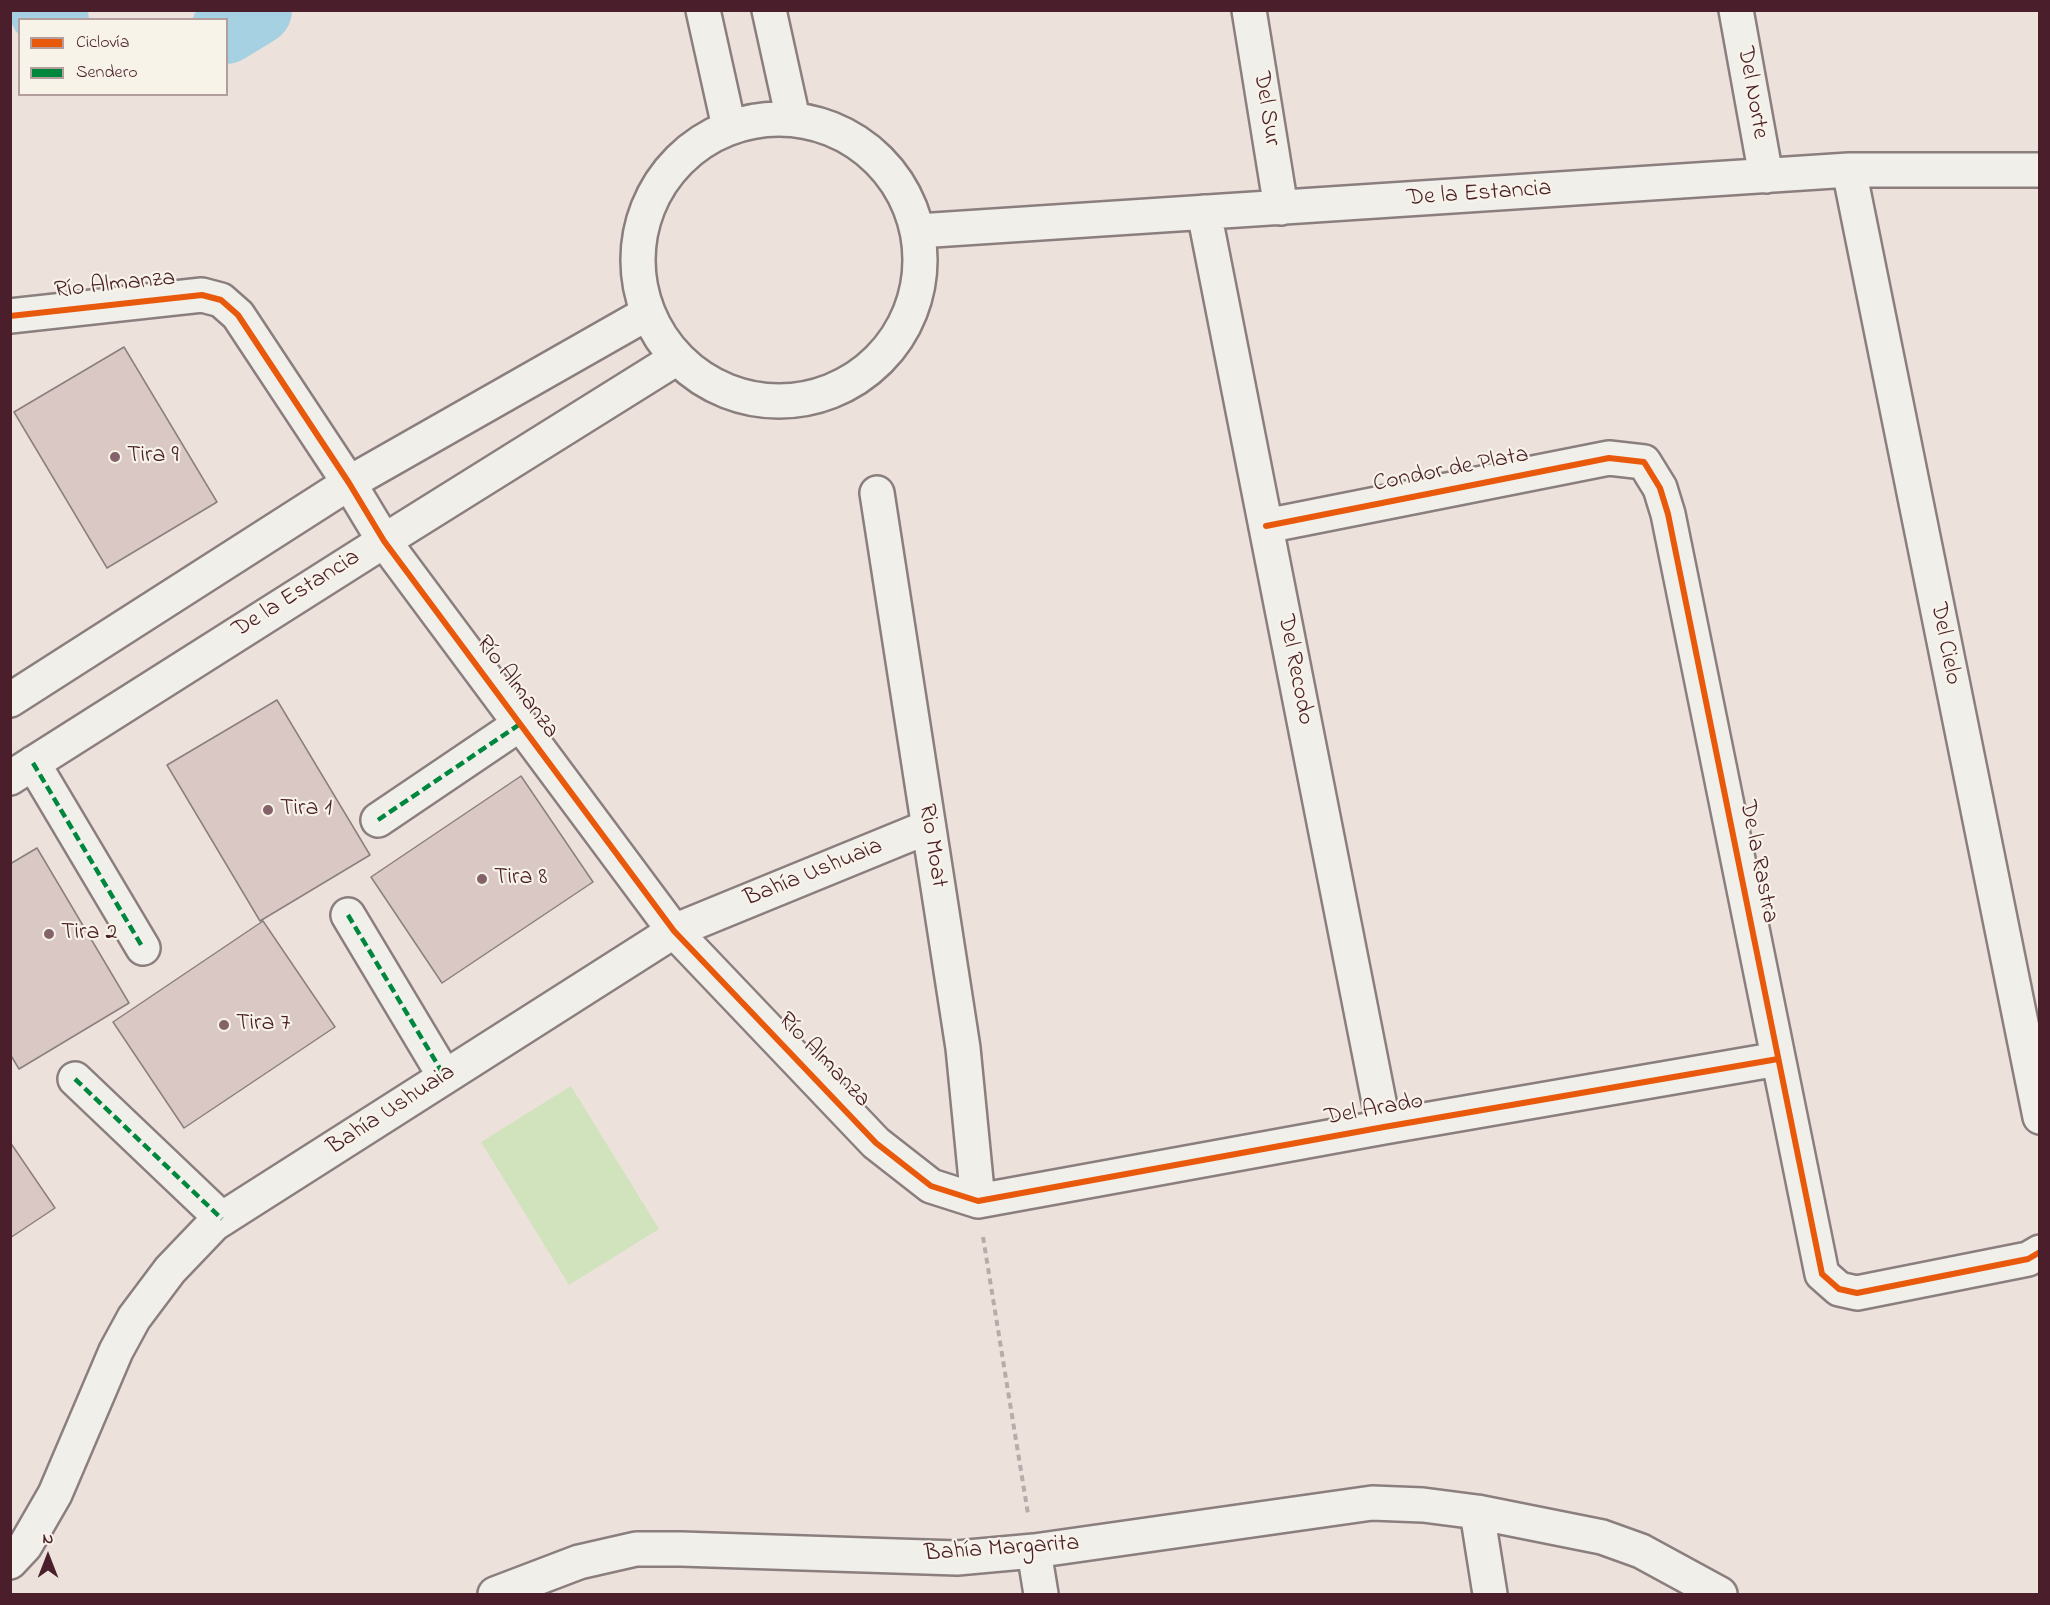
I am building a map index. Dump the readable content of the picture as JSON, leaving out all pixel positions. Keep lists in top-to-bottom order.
{
  "streets": {
    "street": [
      "Del Norte",
      "Del Sur",
      "De la Estancia",
      "Río Almanza",
      "Condor de Plata",
      "Del Cielo",
      "Del Recodo",
      "Rio Moat",
      "De la Rastra",
      "Bahía Ushuaia",
      "Del Arado",
      "Bahía Margarita"
    ]
  },
  "crossings": [
    ["Del Norte", "De la Estancia"],
    ["Del Sur", "De la Estancia"],
    ["De la Estancia", "Río Almanza"],
    ["De la Estancia", "Del Cielo"],
    ["De la Estancia", "Del Recodo"],
    ["Río Almanza", "Rio Moat"],
    ["Río Almanza", "Bahía Ushuaia"],
    ["Río Almanza", "Del Arado"],
    ["Condor de Plata", "Del Recodo"],
    ["Condor de Plata", "De la Rastra"],
    ["Del Recodo", "Del Arado"],
    ["Rio Moat", "Bahía Ushuaia"],
    ["Rio Moat", "Del Arado"],
    ["De la Rastra", "Del Arado"]
  ],
  "places": [
    "Tira 9",
    "Tira 1",
    "Tira 8",
    "Tira 2",
    "Tira 7"
  ],
  "legend": ["Ciclovía", "Sendero"],
  "north": "top"
}
